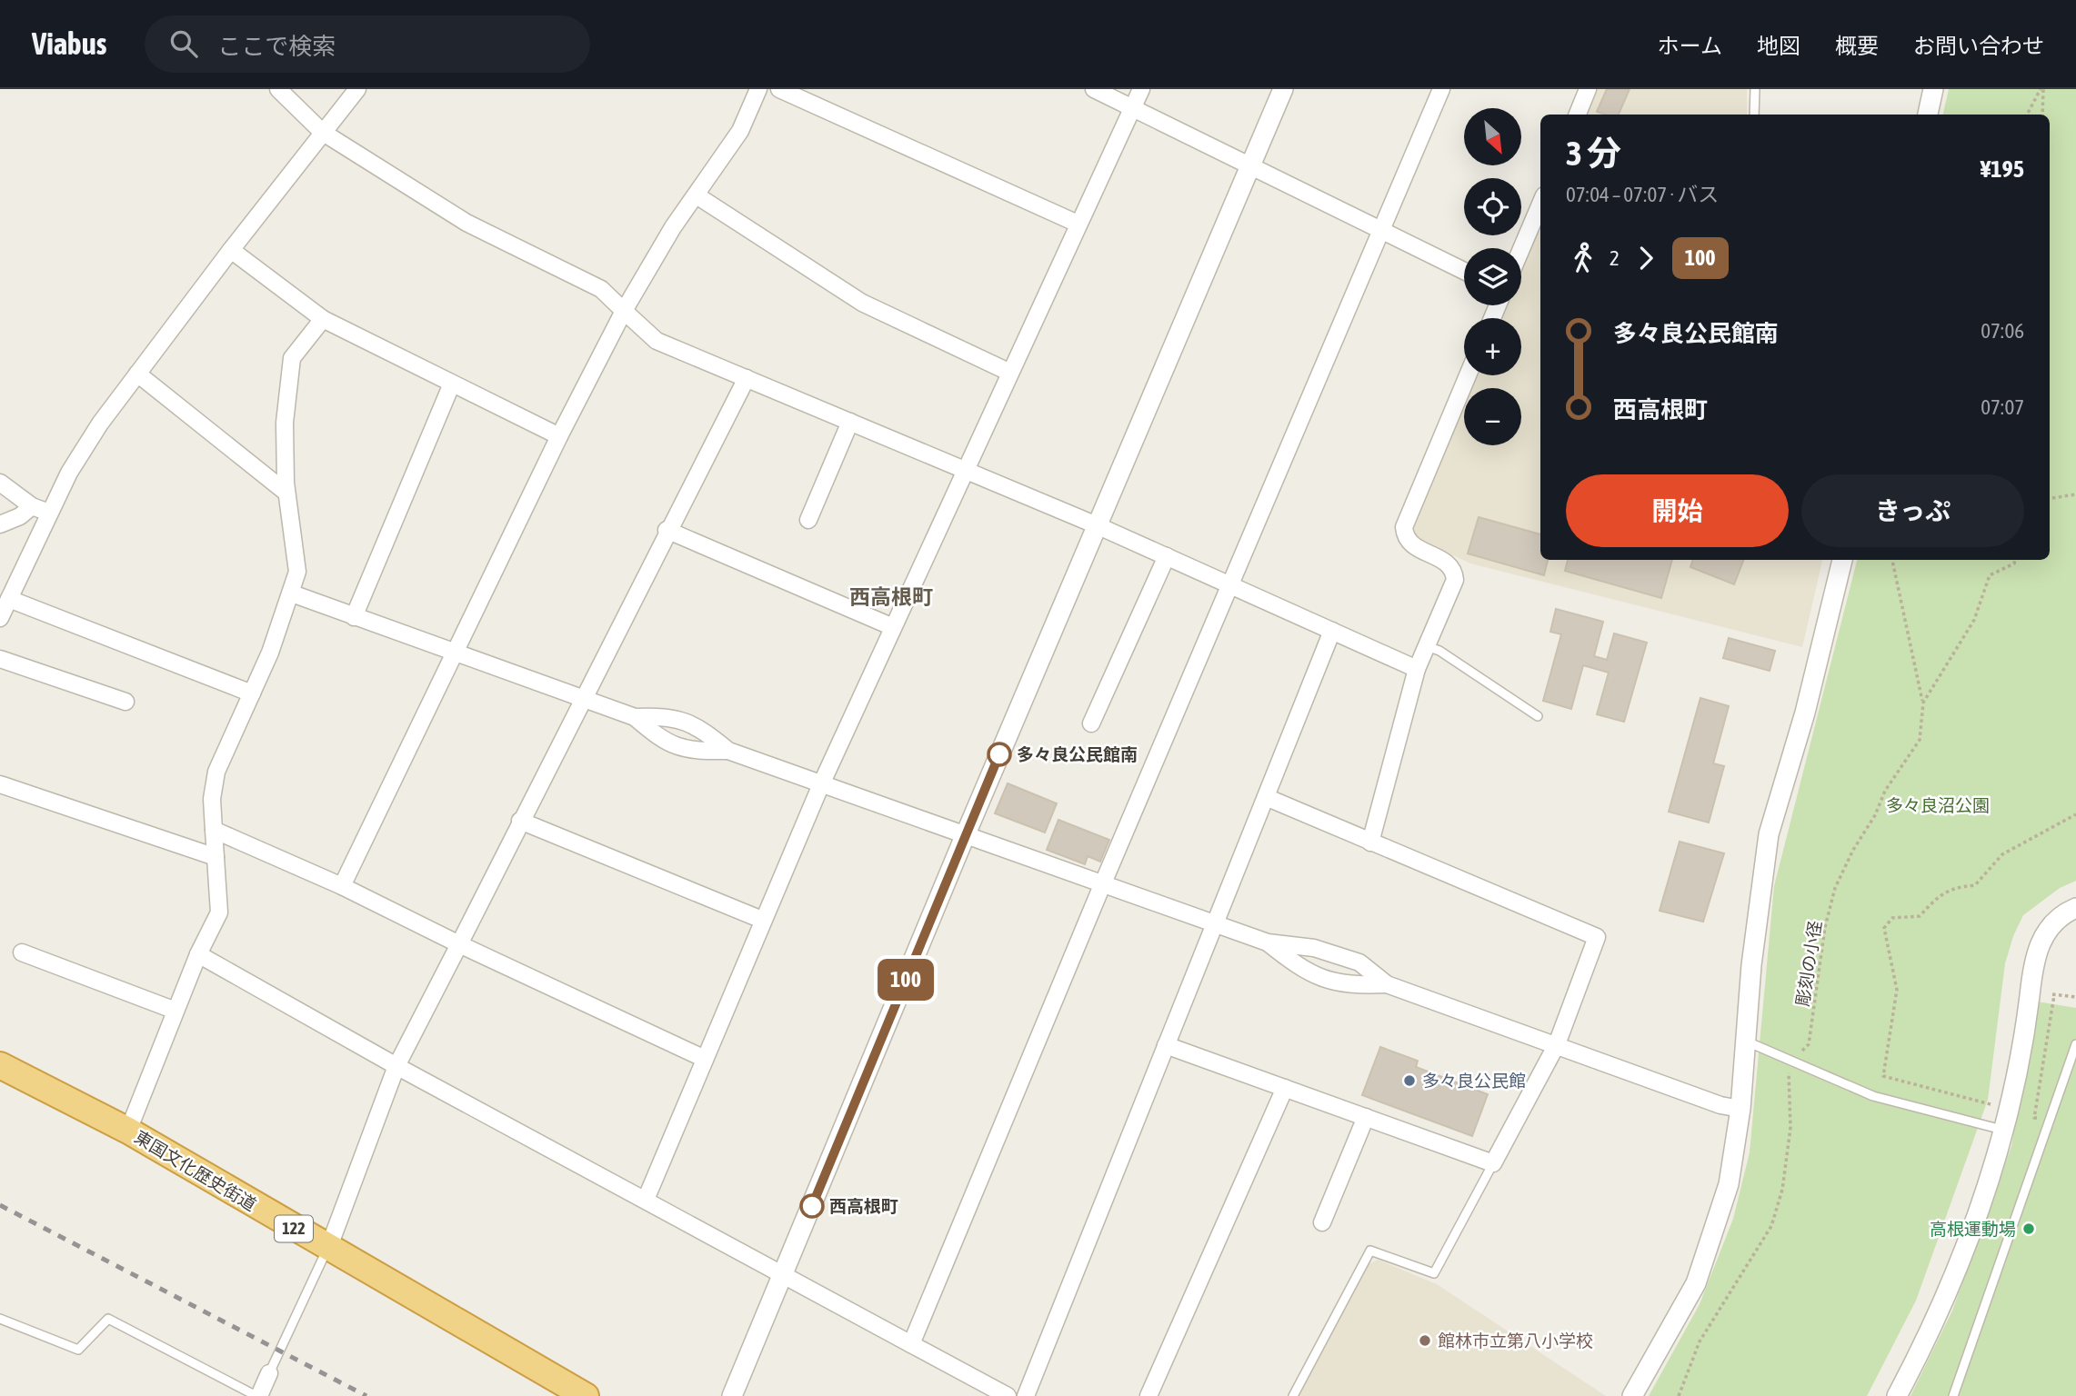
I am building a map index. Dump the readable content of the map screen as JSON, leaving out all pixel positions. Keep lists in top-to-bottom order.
{
  "streets": {
    "highway": ["東国文化歴史街道", "122"],
    "path": ["彫刻の小径"]
  },
  "districts": ["西高根町"],
  "parks": ["多々良沼公園"],
  "places": [
    "多々良公民館南",
    "多々良公民館",
    "西高根町",
    "高根運動場",
    "館林市立第八小学校"
  ],
  "lines": ["bus line 100"],
  "north": "bottom right",
  "page": {
    "header": "Viabus",
    "search": "ここで検索",
    "nav": [
      "ホーム",
      "地図",
      "概要",
      "お問い合わせ"
    ],
    "on_map": "100",
    "map_buttons": ["+", "−"],
    "heading": ["3 分", "07:04 – 07:07 · バス", "¥195"],
    "legs": ["2", "100"],
    "list": [
      {
        "name": "多々良公民館南",
        "value": "07:06"
      },
      {
        "name": "西高根町",
        "value": "07:07"
      }
    ],
    "buttons": ["開始", "きっぷ"]
  }
}
